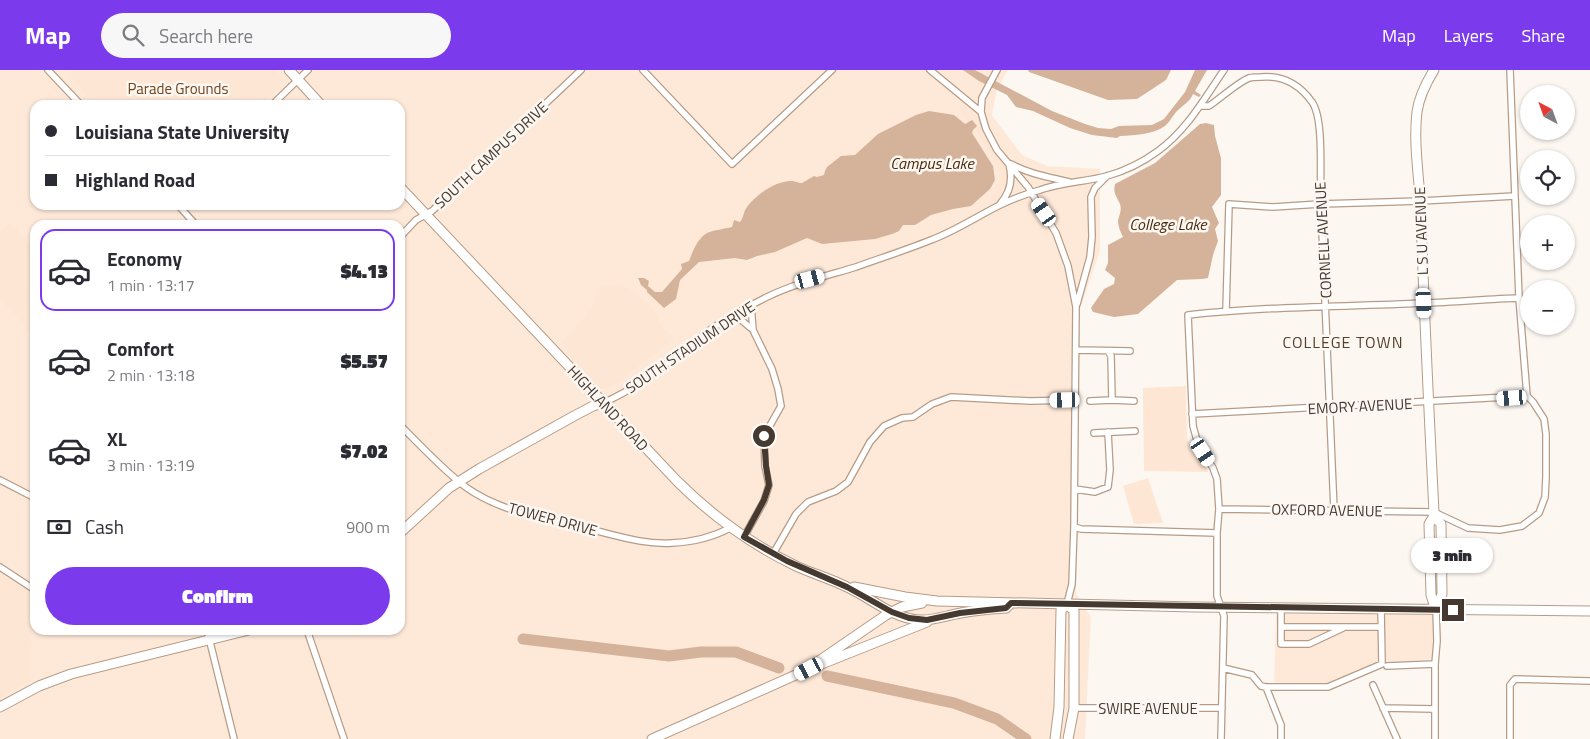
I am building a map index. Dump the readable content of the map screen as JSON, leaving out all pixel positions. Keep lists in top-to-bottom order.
{
  "streets": {
    "street": [
      "SOUTH CAMPUS DRIVE",
      "L S U AVENUE",
      "CORNELL AVENUE",
      "SOUTH STADIUM DRIVE",
      "EMORY AVENUE",
      "HIGHLAND ROAD",
      "OXFORD AVENUE",
      "TOWER DRIVE",
      "SWIRE AVENUE"
    ]
  },
  "crossings": [
    ["SOUTH CAMPUS DRIVE", "HIGHLAND ROAD"],
    ["L S U AVENUE", "EMORY AVENUE"],
    ["L S U AVENUE", "HIGHLAND ROAD"],
    ["L S U AVENUE", "OXFORD AVENUE"],
    ["CORNELL AVENUE", "SOUTH STADIUM DRIVE"],
    ["CORNELL AVENUE", "EMORY AVENUE"],
    ["CORNELL AVENUE", "OXFORD AVENUE"],
    ["SOUTH STADIUM DRIVE", "HIGHLAND ROAD"],
    ["SOUTH STADIUM DRIVE", "TOWER DRIVE"],
    ["EMORY AVENUE", "OXFORD AVENUE"],
    ["HIGHLAND ROAD", "TOWER DRIVE"]
  ],
  "districts": ["COLLEGE TOWN"],
  "water": ["Campus Lake", "College Lake"],
  "parks": ["Parade Grounds"],
  "north": "top left",
  "page": {
    "header": "Map",
    "search": "Search here",
    "nav": ["Map", "Layers", "Share"],
    "map_buttons": ["+", "−"],
    "banner": ["Louisiana State University", "Highland Road"],
    "list": [
      {
        "name": "Economy",
        "note": "1 min · 13:17",
        "value": "$4.13"
      },
      {
        "name": "Comfort",
        "note": "2 min · 13:18",
        "value": "$5.57"
      },
      {
        "name": "XL",
        "note": "3 min · 13:19",
        "value": "$7.02"
      }
    ],
    "pay": ["Cash", "900 m"],
    "bubble": "3 min",
    "buttons": "Confirm"
  }
}
